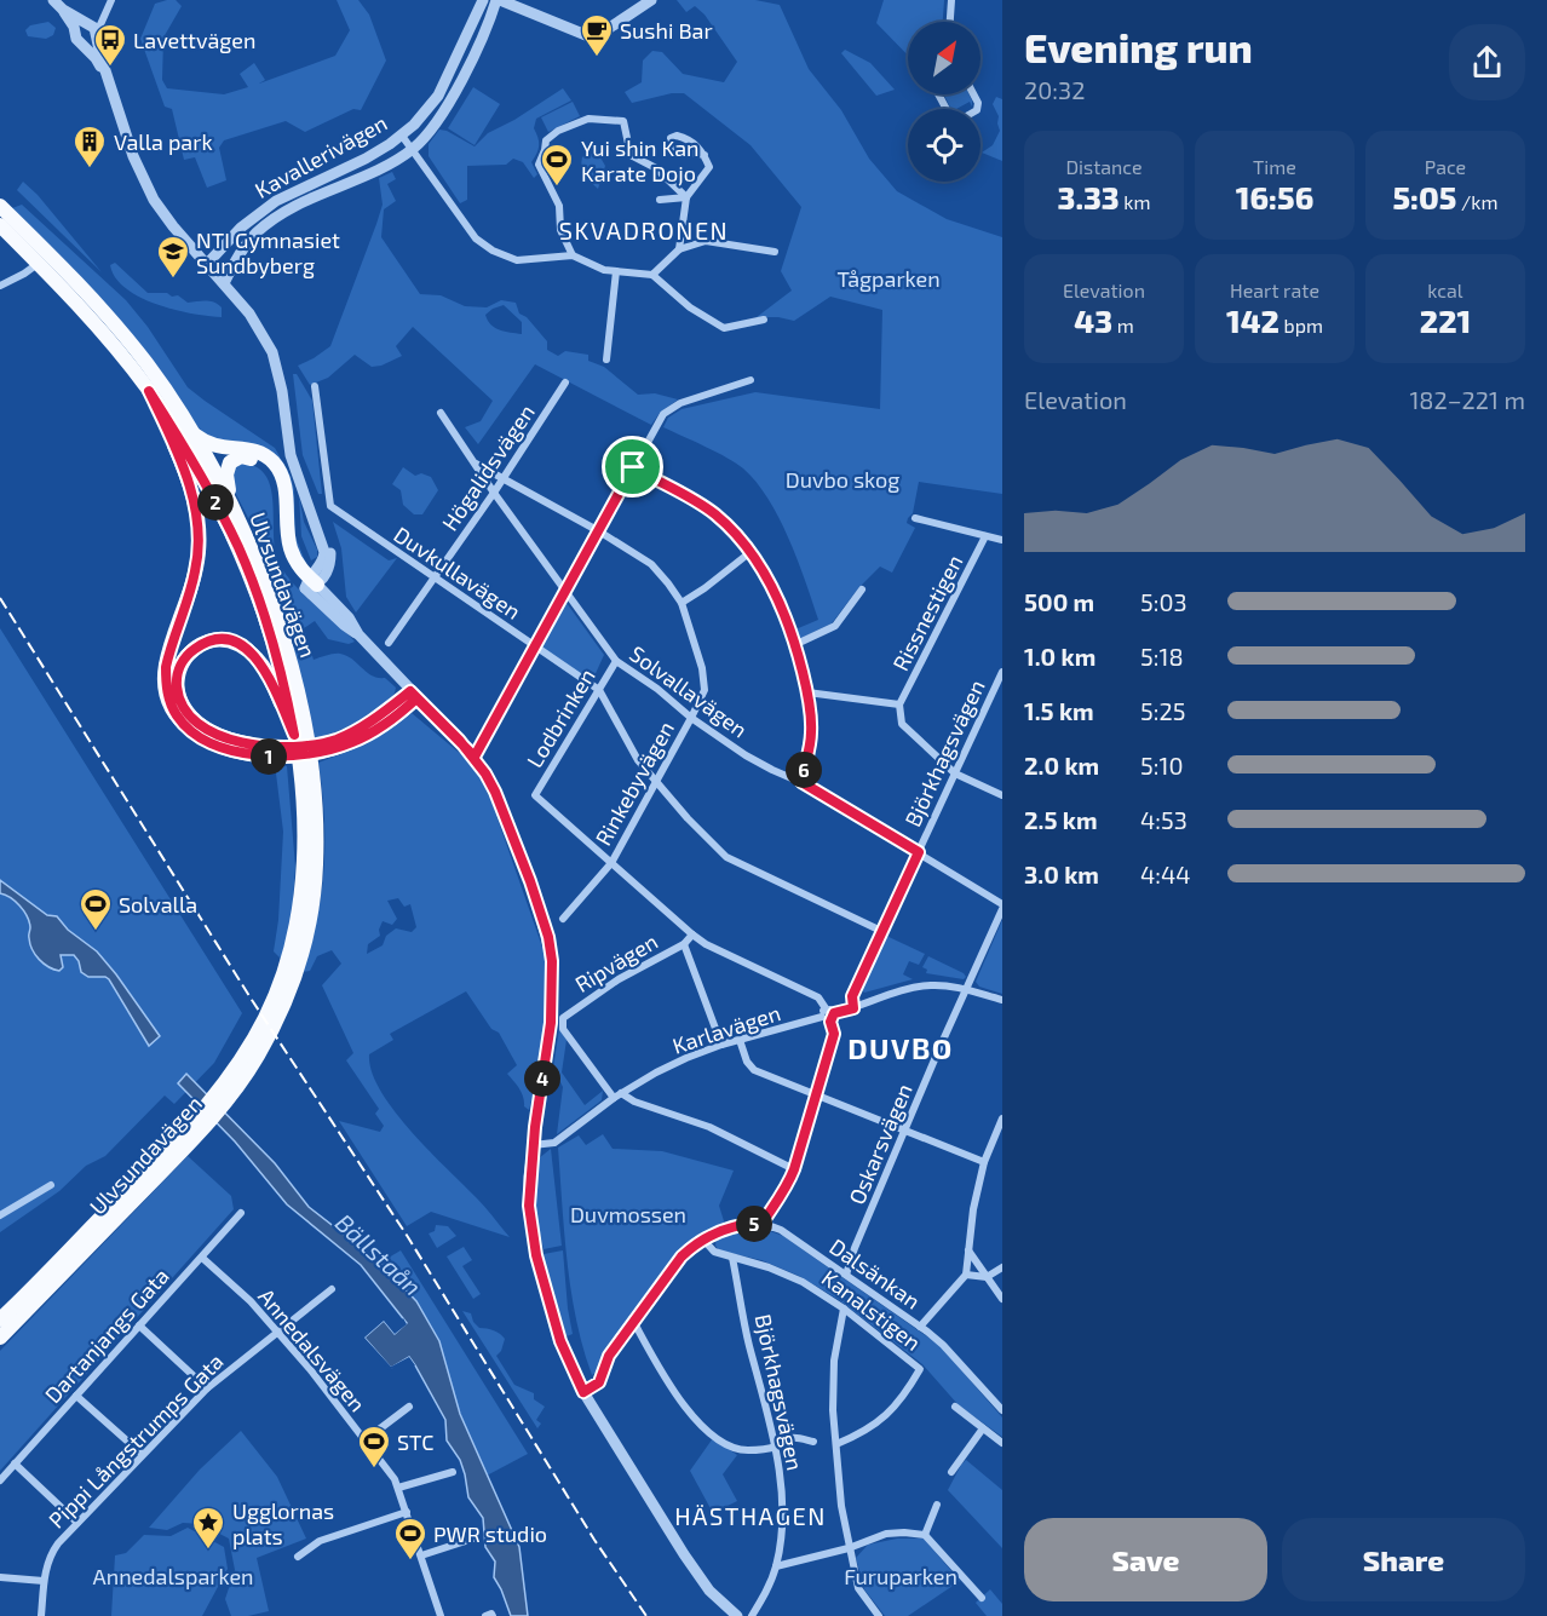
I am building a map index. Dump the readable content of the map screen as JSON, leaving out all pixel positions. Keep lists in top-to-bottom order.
{
  "streets": {
    "main road": ["Ulvsundavägen"],
    "street": [
      "Kavallerivägen",
      "Högalidsvägen",
      "Duvkullavägen",
      "Rissnestigen",
      "Solvallavägen",
      "Lodbrinken",
      "Björkhagsvägen",
      "Rinkebyvägen",
      "Ripvägen",
      "Karlavägen",
      "Oskarsvägen",
      "Dalsänkan",
      "Kanalstigen",
      "Dartanjangs Gata",
      "Annedalsvägen",
      "Pippi Långstrumps Gata"
    ]
  },
  "crossings": [
    ["Högalidsvägen", "Duvkullavägen"],
    ["Högalidsvägen", "Solvallavägen"],
    ["Högalidsvägen", "Rinkebyvägen"],
    ["Duvkullavägen", "Lodbrinken"],
    ["Duvkullavägen", "Björkhagsvägen"],
    ["Duvkullavägen", "Rinkebyvägen"],
    ["Solvallavägen", "Lodbrinken"],
    ["Solvallavägen", "Björkhagsvägen"],
    ["Solvallavägen", "Rinkebyvägen"],
    ["Solvallavägen", "Oskarsvägen"],
    ["Lodbrinken", "Rinkebyvägen"],
    ["Björkhagsvägen", "Kanalstigen"],
    ["Ripvägen", "Karlavägen"],
    ["Oskarsvägen", "Dalsänkan"],
    ["Dartanjangs Gata", "Annedalsvägen"],
    ["Annedalsvägen", "Pippi Långstrumps Gata"]
  ],
  "districts": ["SKVADRONEN", "DUVBO", "HÄSTHAGEN"],
  "water": ["Bällstaån"],
  "parks": [
    "Tågparken",
    "Duvbo skog",
    "Duvmossen",
    "Annedalsparken",
    "Furuparken"
  ],
  "places": {
    "cafe": ["Sushi Bar"],
    "bus stop": ["Lavettvägen"],
    "building": ["Valla park"],
    "sports": [
      "Yui shin Kan Karate Dojo",
      "Solvalla",
      "STC",
      "PWR studio"
    ],
    "school or university": ["NTI Gymnasiet Sundbyberg"],
    "place": ["Ugglornas plats"]
  },
  "north": "top right",
  "page": {
    "heading": ["Evening run", "20:32"],
    "stats": [
      ["Distance", "3.33 km"],
      ["Time", "16:56"],
      ["Pace", "5:05 /km"],
      ["Elevation", "43 m"],
      ["Heart rate", "142 bpm"],
      ["kcal", "221"]
    ],
    "chart": ["Elevation", "182–221 m"],
    "pins": [
      "2",
      "1",
      "6",
      "4",
      "5"
    ],
    "list": [
      {
        "name": "500 m",
        "note": "5:03"
      },
      {
        "name": "1.0 km",
        "note": "5:18"
      },
      {
        "name": "1.5 km",
        "note": "5:25"
      },
      {
        "name": "2.0 km",
        "note": "5:10"
      },
      {
        "name": "2.5 km",
        "note": "4:53"
      },
      {
        "name": "3.0 km",
        "note": "4:44"
      }
    ],
    "buttons": ["Save", "Share"]
  }
}
